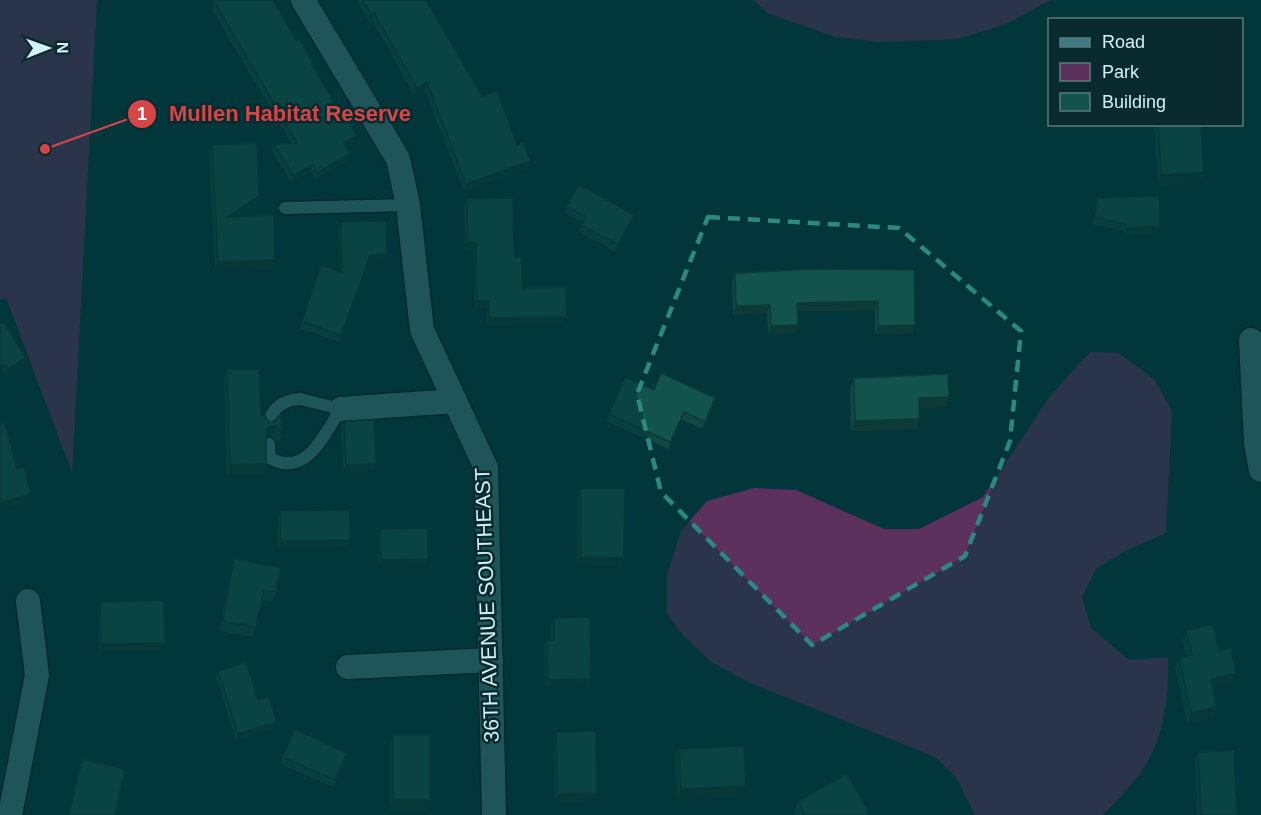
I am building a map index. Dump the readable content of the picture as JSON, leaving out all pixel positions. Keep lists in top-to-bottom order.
{
  "streets": {
    "street": ["36TH AVENUE SOUTHEAST"]
  },
  "places": ["Mullen Habitat Reserve"],
  "legend": ["Road", "Park", "Building"],
  "north": "right"
}
